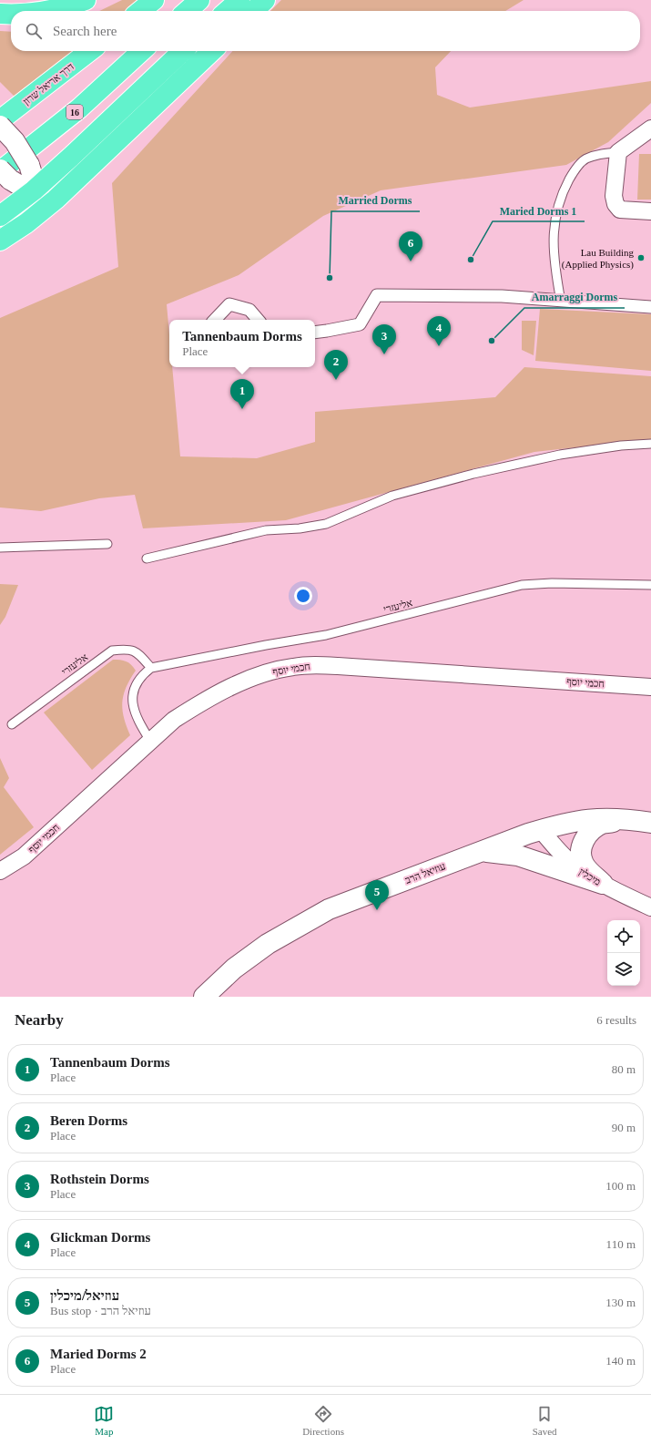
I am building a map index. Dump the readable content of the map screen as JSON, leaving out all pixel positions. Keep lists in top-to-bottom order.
{
  "streets": {
    "highway": ["דרך אריאל שרון", "16"],
    "street": ["חכמי יוסף", "עוזיאל הרב", "מיכלין"],
    "lane": ["אליעזרי"]
  },
  "crossings": [
    ["עוזיאל הרב", "מיכלין"]
  ],
  "places": [
    "Lau Building (Applied Physics)",
    "Maried Dorms 1",
    "Married Dorms",
    "Amarraggi Dorms"
  ],
  "page": {
    "search": "Search here",
    "pins": [
      "6",
      "4",
      "3",
      "2",
      "1",
      "5"
    ],
    "popup": ["Tannenbaum Dorms", "Place"],
    "heading": ["Nearby", "6 results"],
    "list": [
      {
        "mark": "1",
        "name": "Tannenbaum Dorms",
        "note": "Place",
        "value": "80 m"
      },
      {
        "mark": "2",
        "name": "Beren Dorms",
        "note": "Place",
        "value": "90 m"
      },
      {
        "mark": "3",
        "name": "Rothstein Dorms",
        "note": "Place",
        "value": "100 m"
      },
      {
        "mark": "4",
        "name": "Glickman Dorms",
        "note": "Place",
        "value": "110 m"
      },
      {
        "mark": "5",
        "name": "עוזיאל/מיכלין",
        "note": "Bus stop · עוזיאל הרב",
        "value": "130 m"
      },
      {
        "mark": "6",
        "name": "Maried Dorms 2",
        "note": "Place",
        "value": "140 m"
      }
    ],
    "nav": ["Map", "Directions", "Saved"]
  }
}
